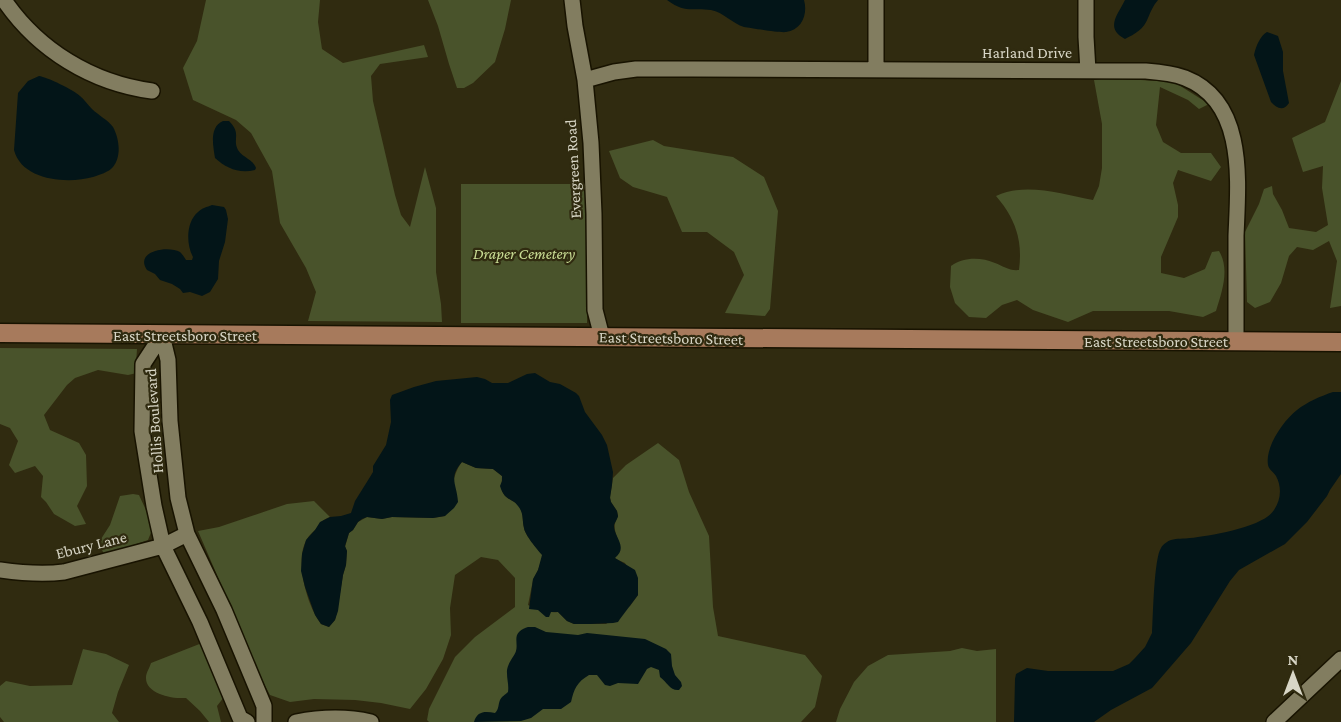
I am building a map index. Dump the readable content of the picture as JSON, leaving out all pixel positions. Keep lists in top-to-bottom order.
{
  "streets": {
    "main road": ["East Streetsboro Street"],
    "street": [
      "Harland Drive",
      "Evergreen Road",
      "Hollis Boulevard",
      "Ebury Lane"
    ]
  },
  "crossings": [
    ["Harland Drive", "Evergreen Road"],
    ["Harland Drive", "East Streetsboro Street"],
    ["Evergreen Road", "East Streetsboro Street"],
    ["East Streetsboro Street", "Hollis Boulevard"],
    ["Hollis Boulevard", "Ebury Lane"]
  ],
  "parks": ["Draper Cemetery"],
  "north": "top"
}
